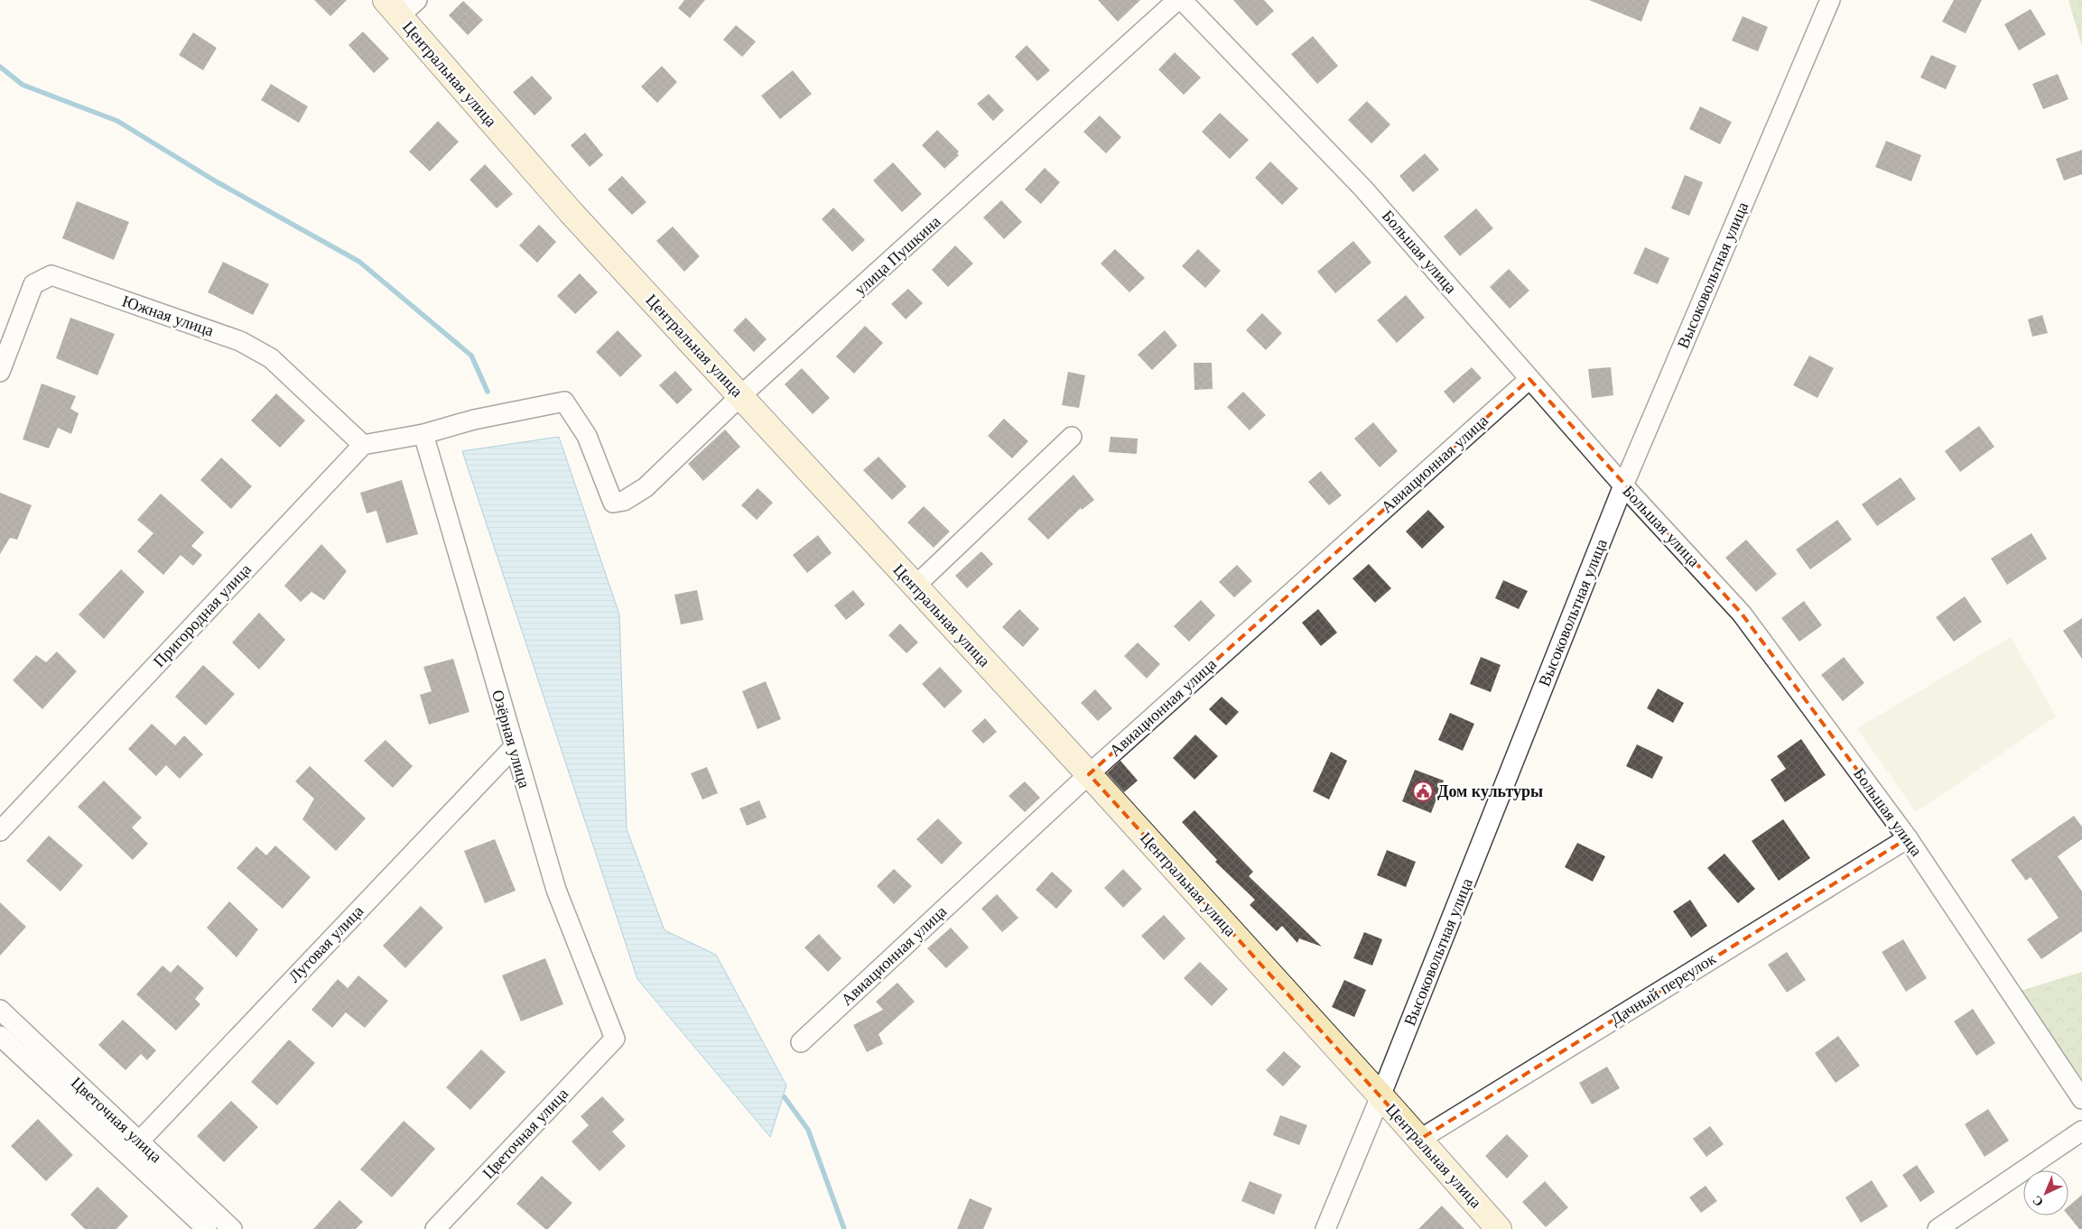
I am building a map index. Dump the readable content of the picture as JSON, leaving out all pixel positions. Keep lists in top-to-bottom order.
{
  "streets": {
    "street": [
      "Центральная улица",
      "Большая улица",
      "улица Пушкина",
      "Высоковольтная улица",
      "Южная улица",
      "Авиационная улица",
      "Пригородная улица",
      "Озёрная улица",
      "Луговая улица",
      "Дачный переулок",
      "Цветочная улица"
    ]
  },
  "crossings": [
    ["Центральная улица", "улица Пушкина"],
    ["Центральная улица", "Высоковольтная улица"],
    ["Центральная улица", "Авиационная улица"],
    ["Центральная улица", "Дачный переулок"],
    ["Большая улица", "Высоковольтная улица"],
    ["Большая улица", "Авиационная улица"],
    ["Большая улица", "Дачный переулок"],
    ["улица Пушкина", "Озёрная улица"],
    ["Южная улица", "Пригородная улица"],
    ["Озёрная улица", "Луговая улица"],
    ["Озёрная улица", "Цветочная улица"],
    ["Луговая улица", "Цветочная улица"]
  ],
  "places": {
    "public building": ["Дом культуры"]
  },
  "north": "bottom left"
}
